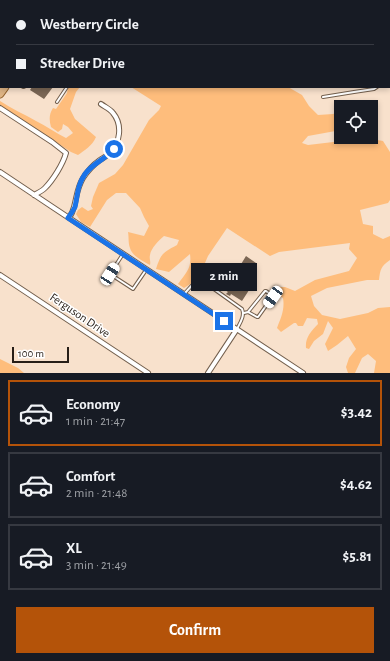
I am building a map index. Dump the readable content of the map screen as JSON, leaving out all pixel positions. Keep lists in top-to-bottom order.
{
  "streets": {
    "street": ["Ferguson Drive"]
  },
  "scale_bar": "100 m",
  "page": {
    "banner": ["Westberry Circle", "Strecker Drive"],
    "bubble": "2 min",
    "scale": "100 m",
    "list": [
      {
        "name": "Economy",
        "note": "1 min · 21:47",
        "value": "$3.42"
      },
      {
        "name": "Comfort",
        "note": "2 min · 21:48",
        "value": "$4.62"
      },
      {
        "name": "XL",
        "note": "3 min · 21:49",
        "value": "$5.81"
      }
    ],
    "buttons": "Confirm"
  }
}
